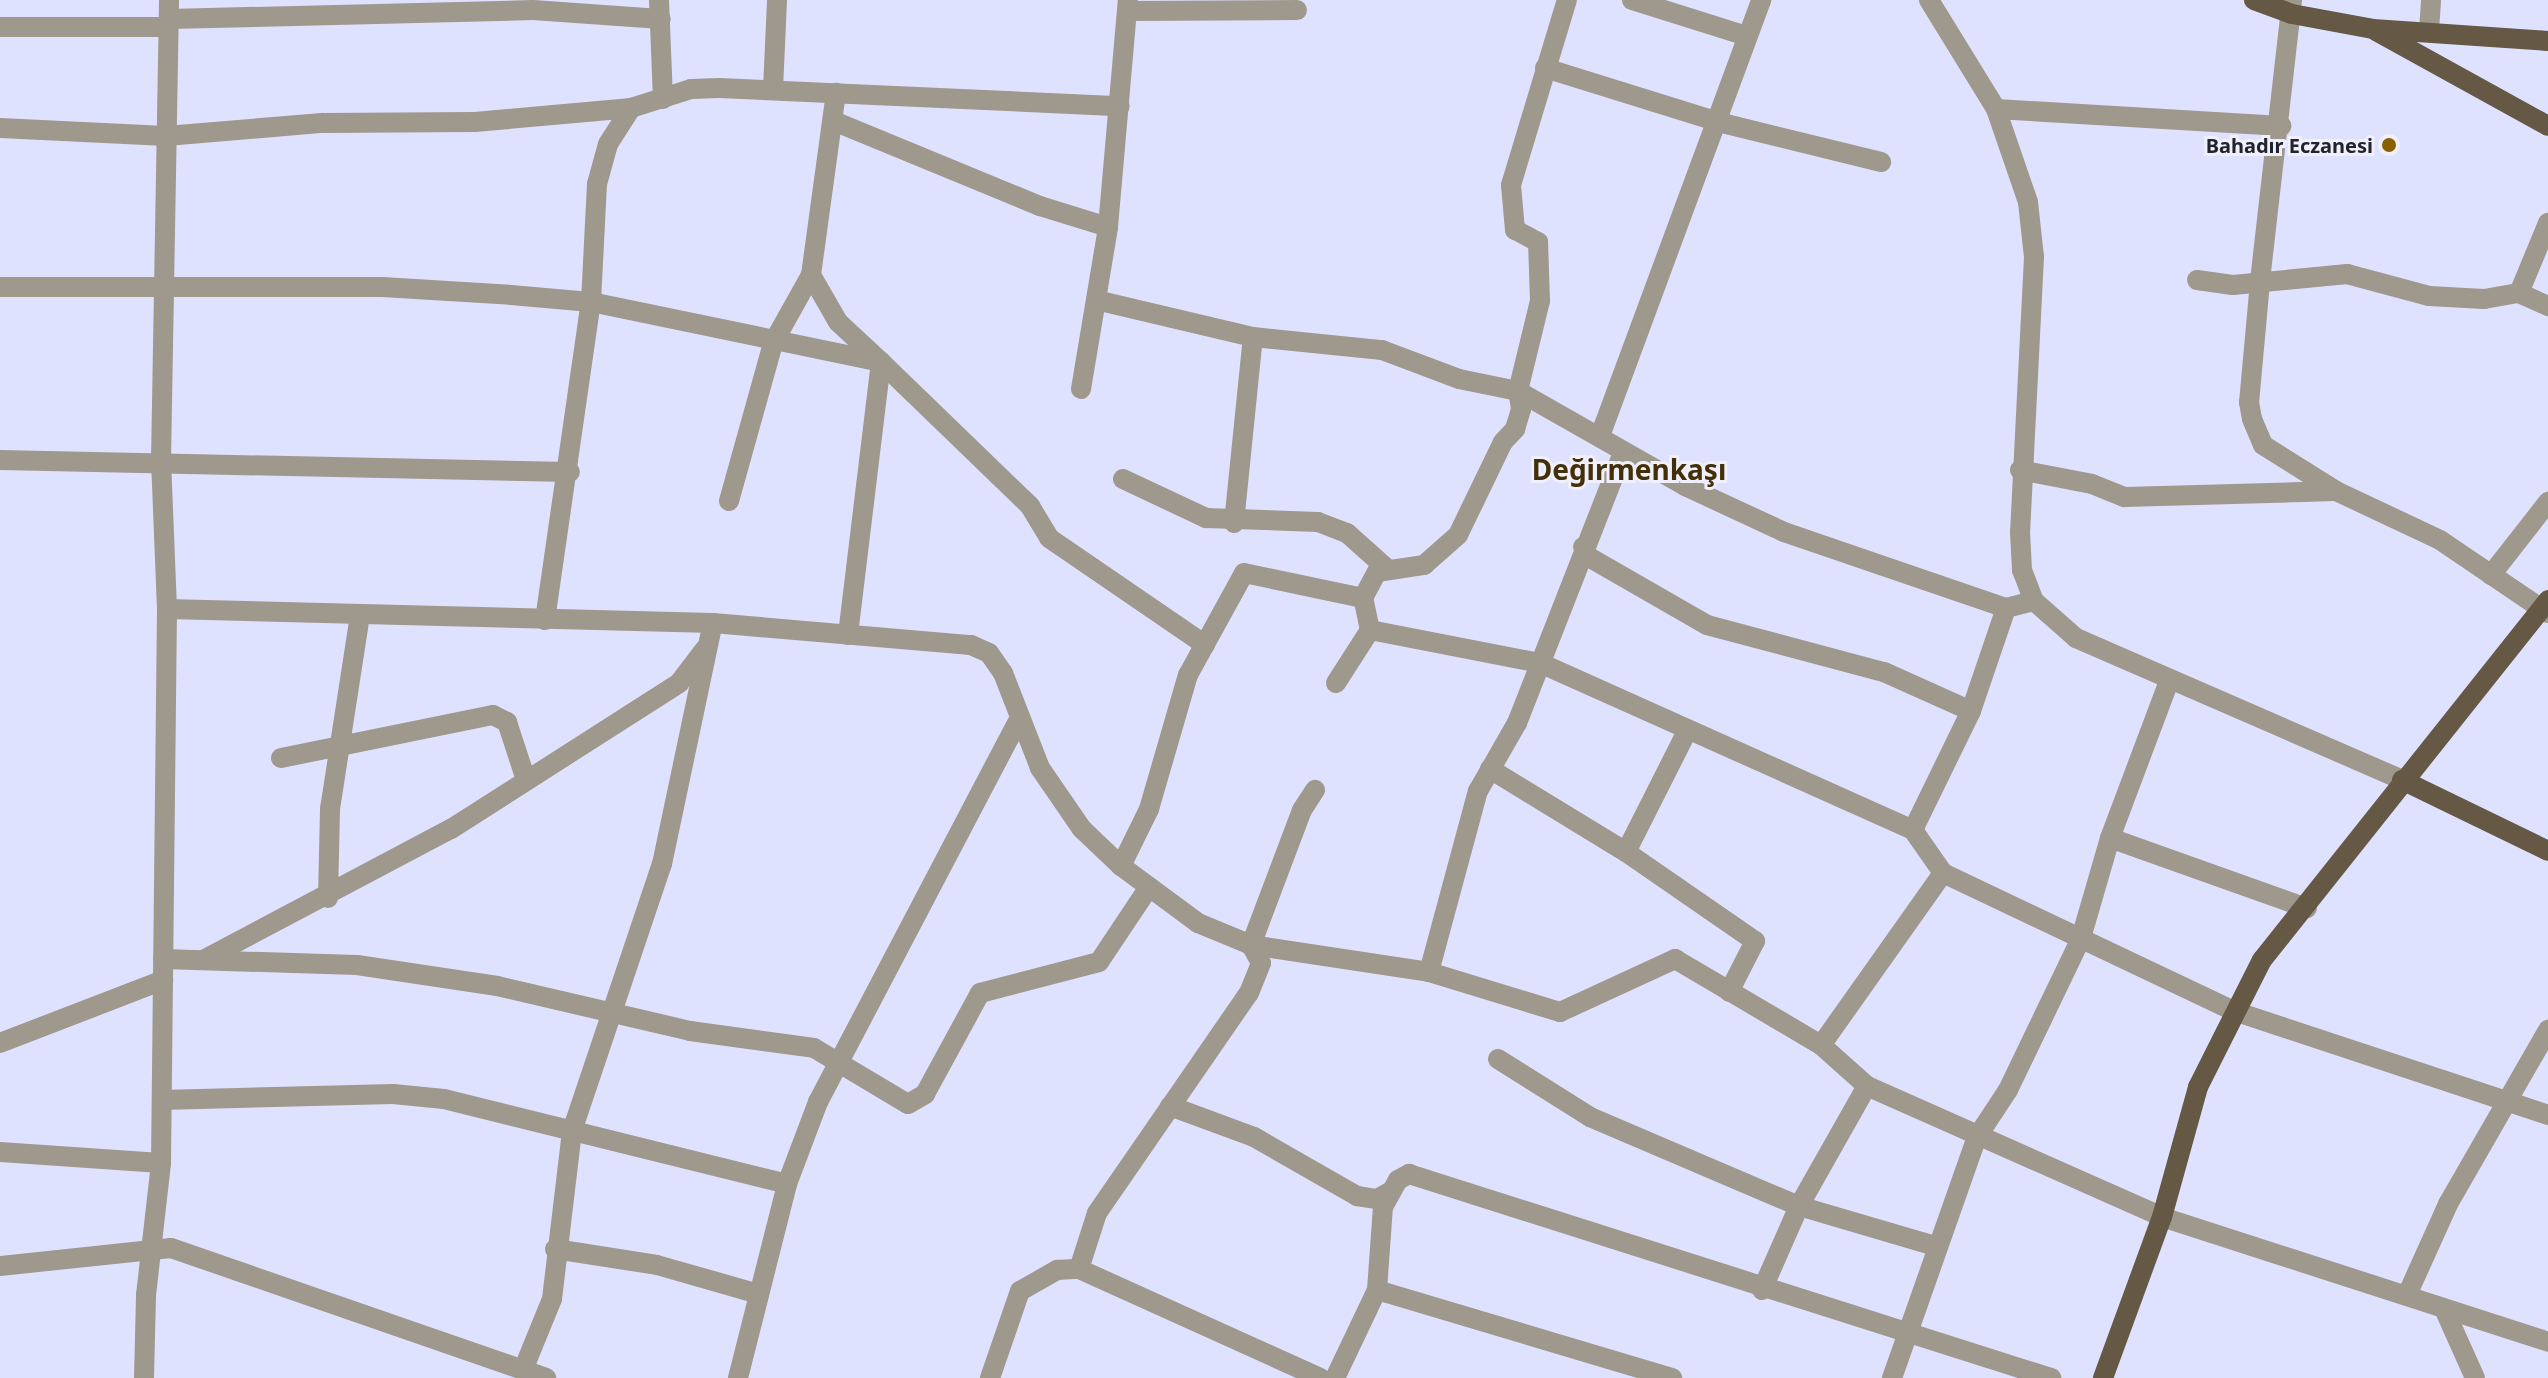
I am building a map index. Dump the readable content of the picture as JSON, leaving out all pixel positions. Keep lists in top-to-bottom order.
{
  "districts": ["Değirmenkaşı"],
  "places": ["Bahadır Eczanesi"]
}
